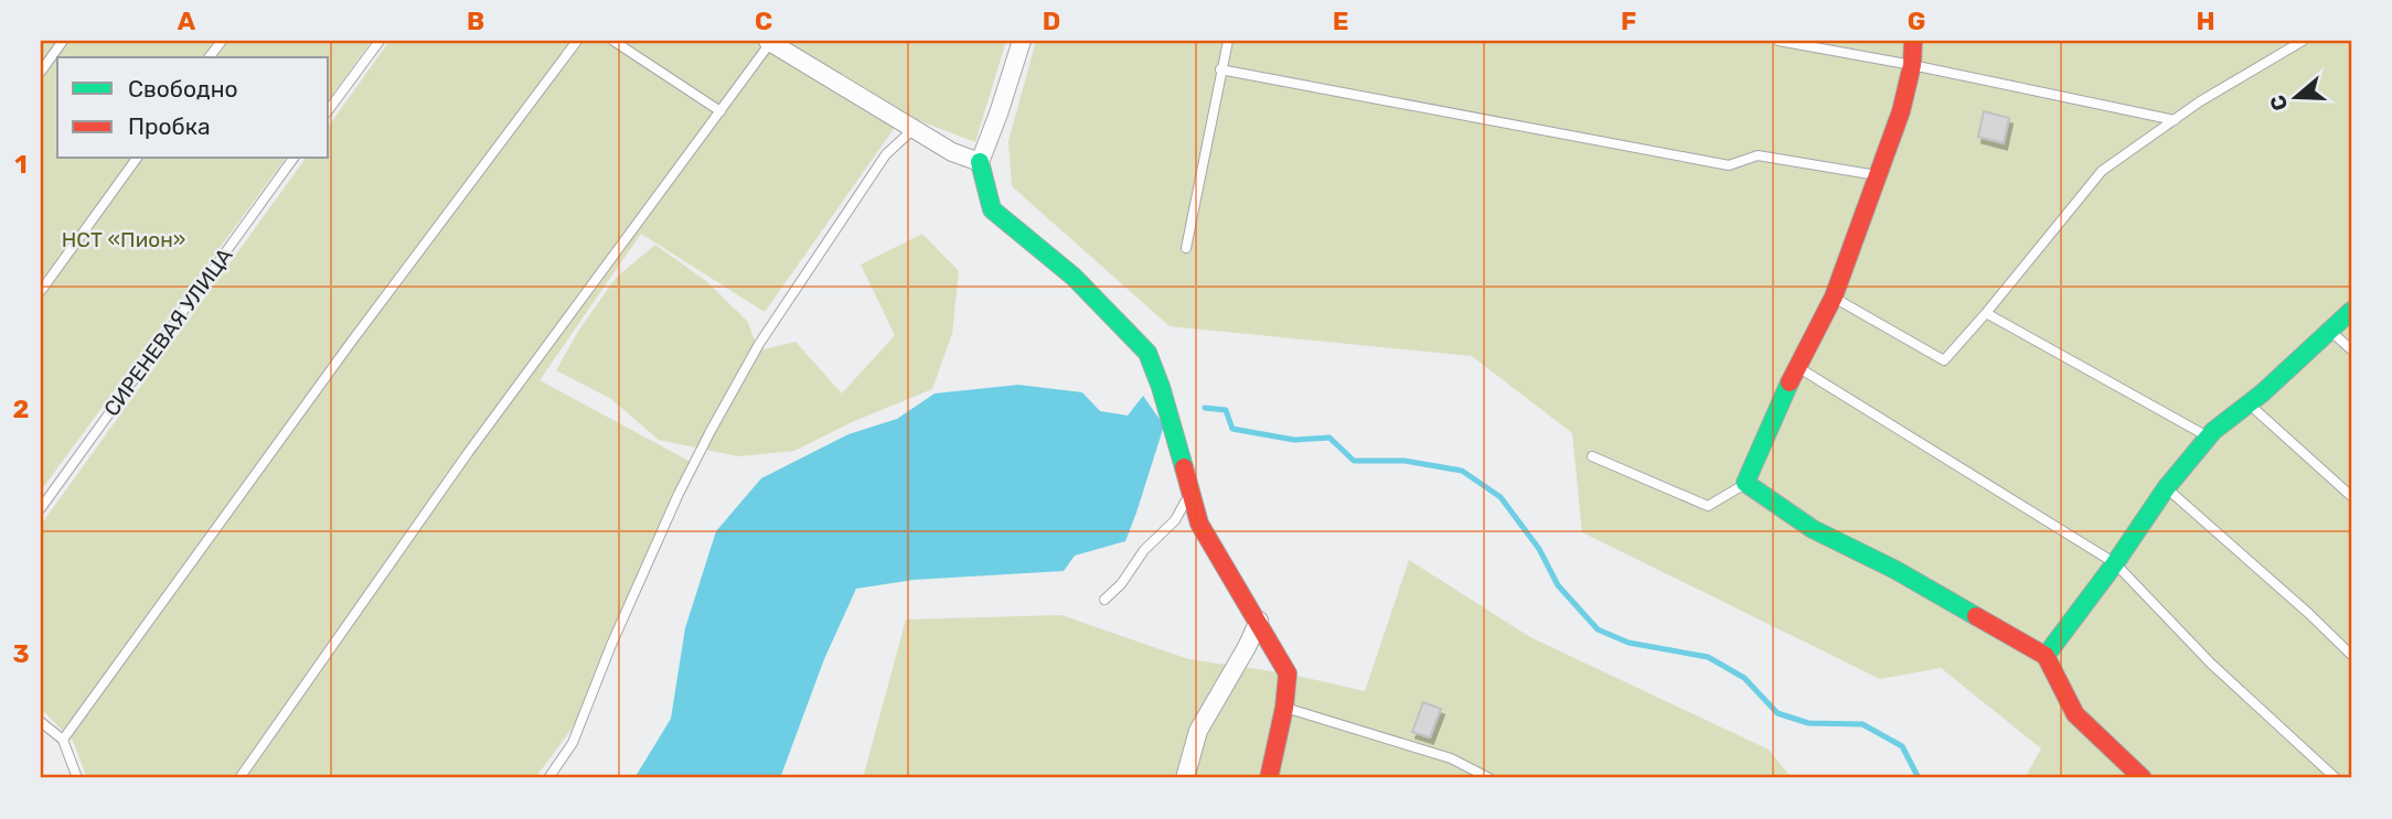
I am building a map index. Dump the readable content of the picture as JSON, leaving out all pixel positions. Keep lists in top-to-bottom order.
{
  "streets": {
    "lane": ["СИРЕНЕВАЯ УЛИЦА"]
  },
  "parks": ["НСТ «Пион»"],
  "legend": ["Свободно", "Пробка"],
  "north": "left",
  "grid": {
    "columns": [
      "A",
      "B",
      "C",
      "D",
      "E",
      "F",
      "G",
      "H"
    ],
    "rows": ["1", "2", "3"]
  }
}
